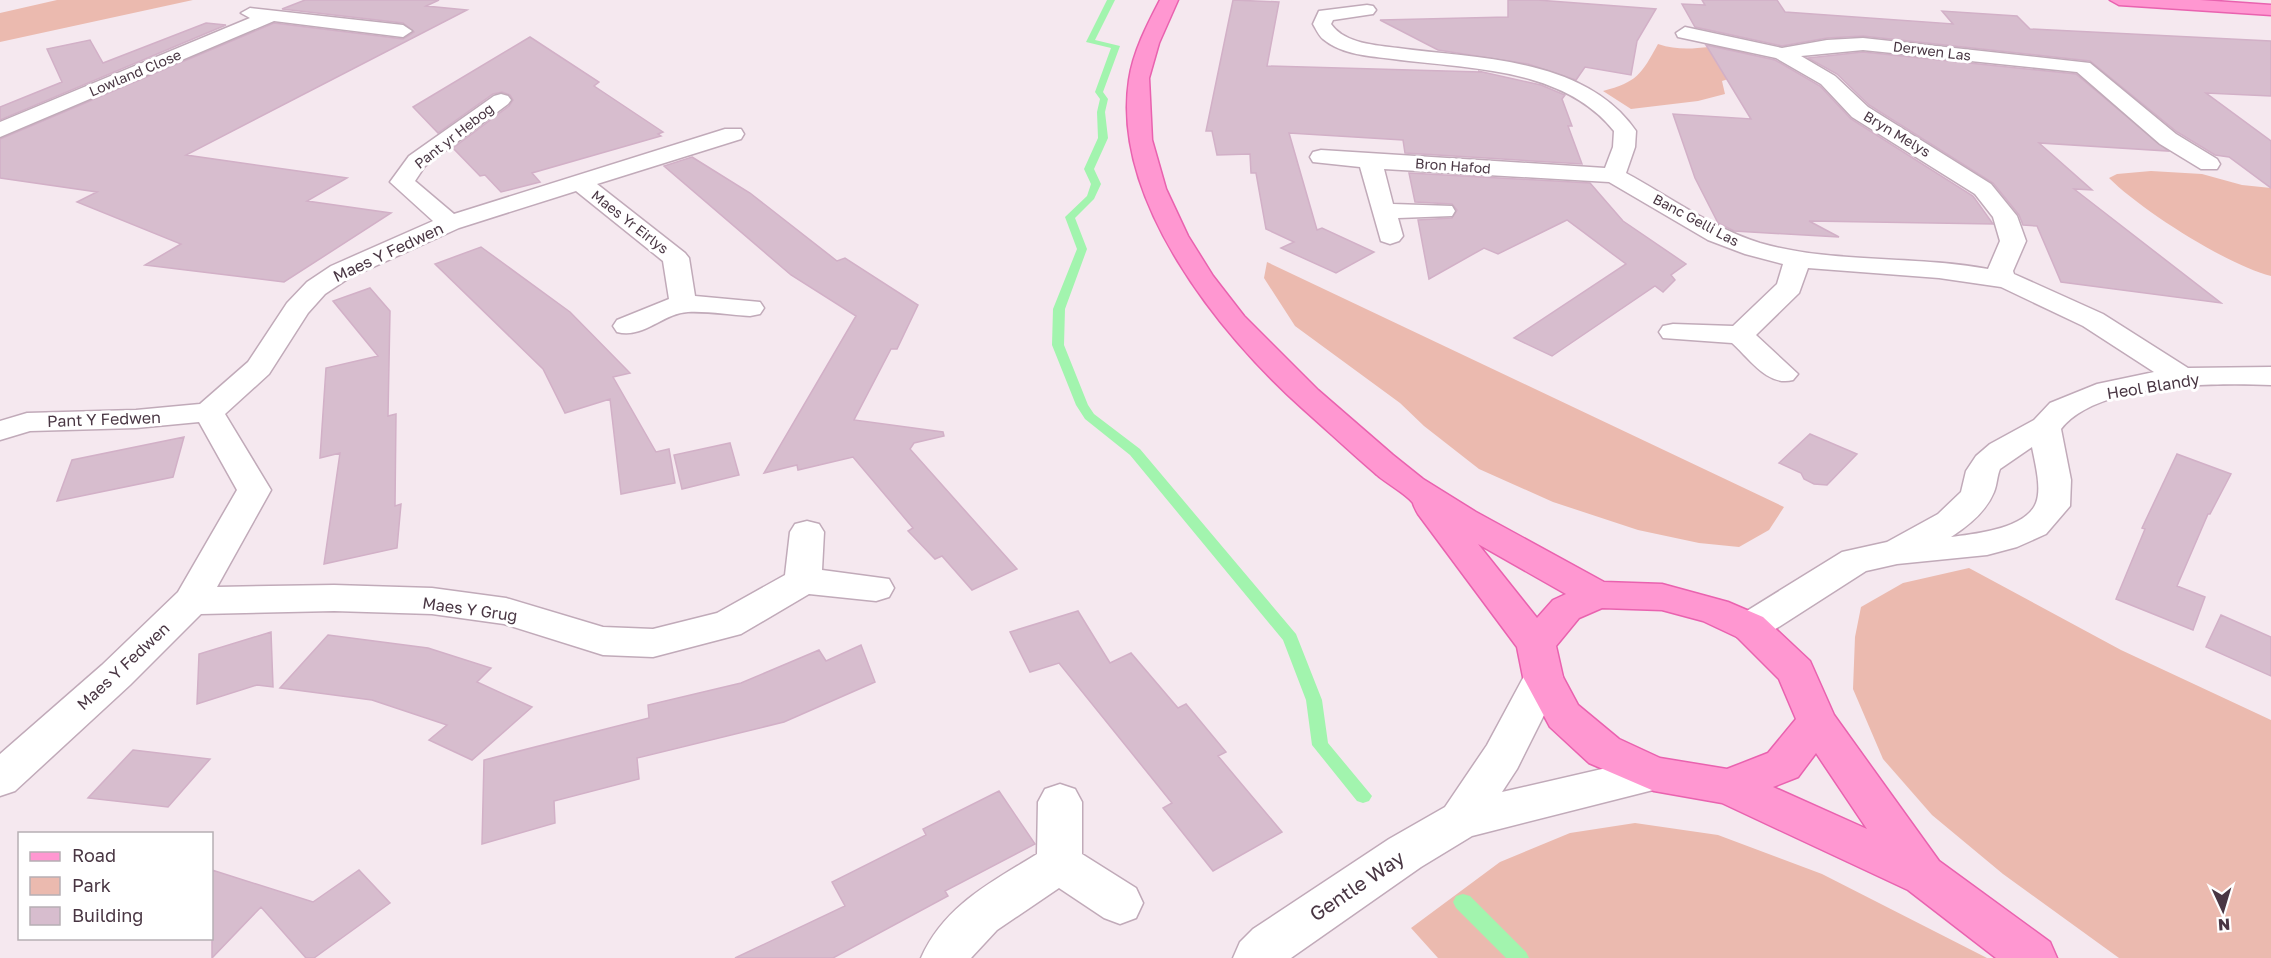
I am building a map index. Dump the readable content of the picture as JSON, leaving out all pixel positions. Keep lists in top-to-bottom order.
{
  "streets": {
    "street": [
      "Derwen Las",
      "Lowland Close",
      "Bryn Melys",
      "Pant yr Hebog",
      "Bron Hafod",
      "Banc Gelli Las",
      "Maes Yr Eirlys",
      "Maes Y Fedwen",
      "Heol Blandy",
      "Pant Y Fedwen",
      "Maes Y Grug",
      "Gentle Way"
    ]
  },
  "crossings": [
    ["Derwen Las", "Bryn Melys"],
    ["Bryn Melys", "Banc Gelli Las"],
    ["Pant yr Hebog", "Maes Y Fedwen"],
    ["Bron Hafod", "Banc Gelli Las"],
    ["Banc Gelli Las", "Heol Blandy"],
    ["Maes Yr Eirlys", "Maes Y Fedwen"],
    ["Maes Y Fedwen", "Pant Y Fedwen"],
    ["Maes Y Fedwen", "Maes Y Grug"]
  ],
  "legend": ["Road", "Park", "Building"],
  "north": "bottom"
}
